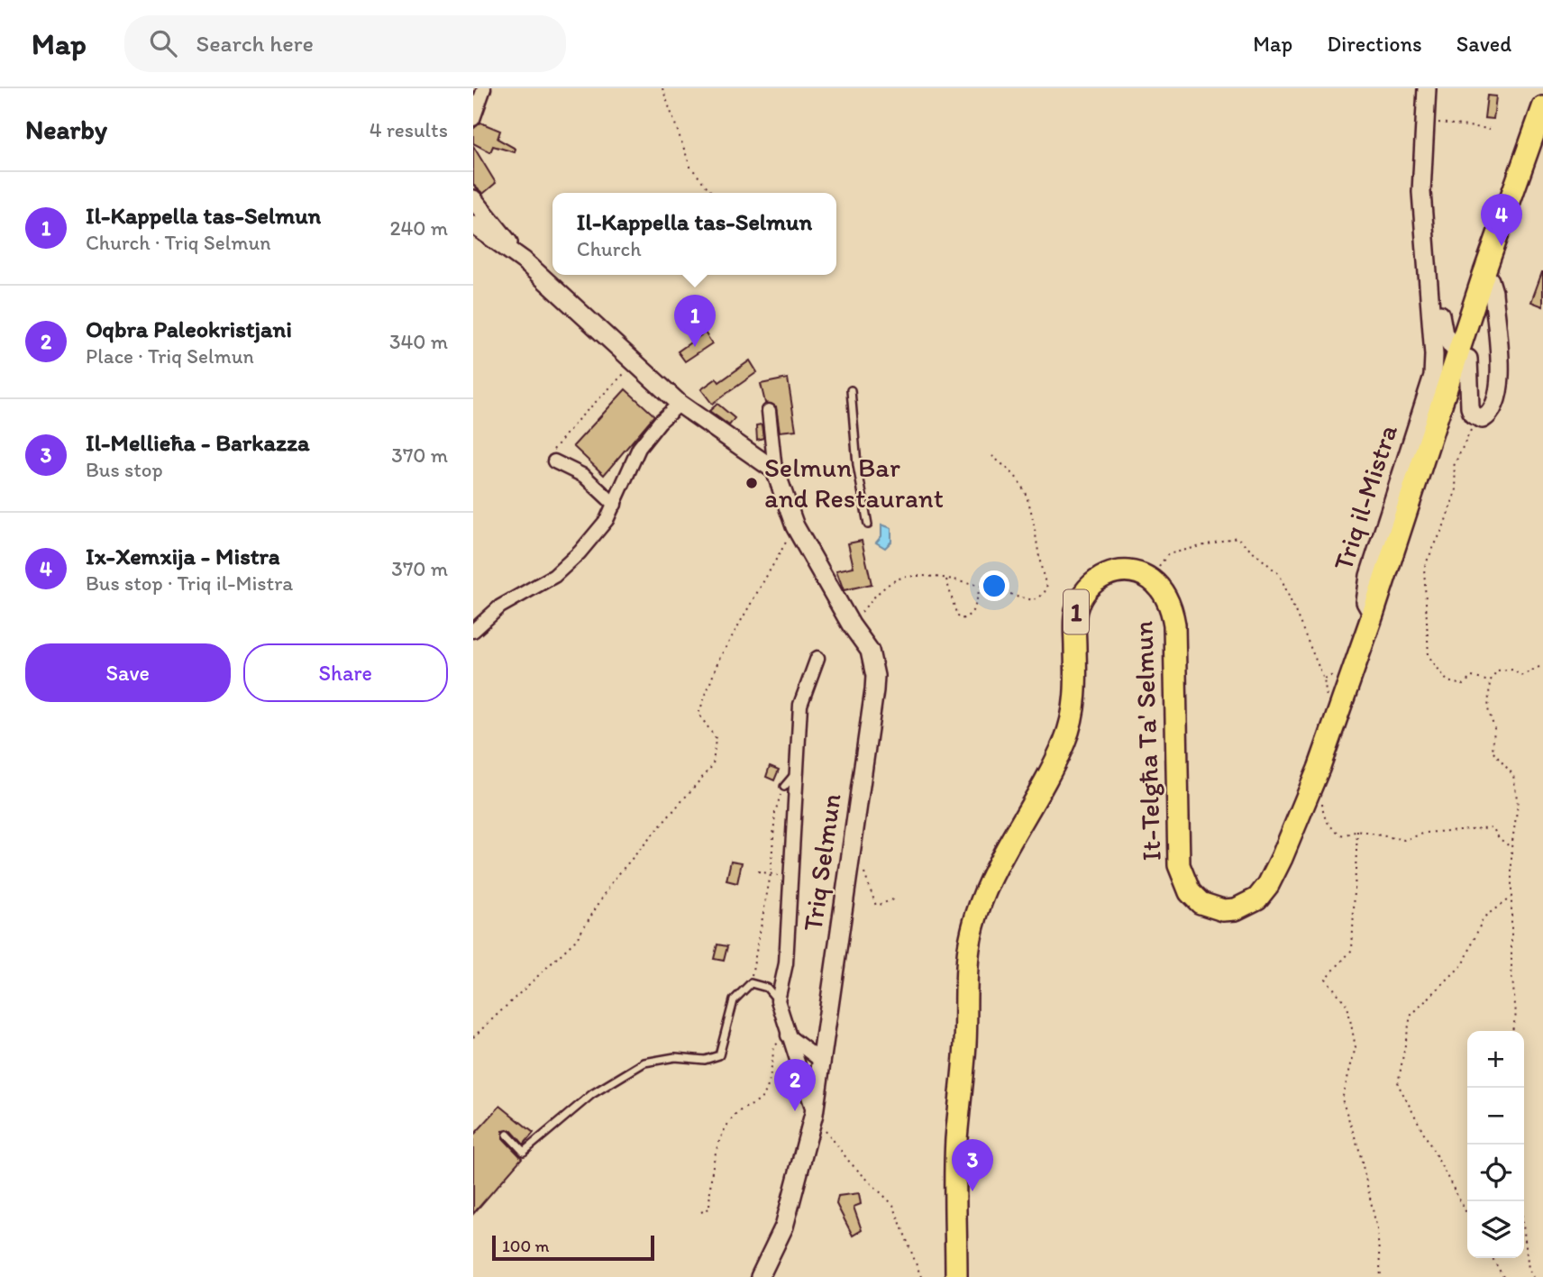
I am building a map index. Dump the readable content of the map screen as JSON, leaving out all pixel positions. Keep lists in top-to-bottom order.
{
  "streets": {
    "main road": ["Triq il-Mistra", "1", "It-Telgħa Ta' Selmun"],
    "street": ["Triq Selmun"]
  },
  "crossings": [
    ["Triq il-Mistra", "It-Telgħa Ta' Selmun"],
    ["1", "It-Telgħa Ta' Selmun"]
  ],
  "places": ["Selmun Bar and Restaurant"],
  "scale_bar": "100 m",
  "page": {
    "header": "Map",
    "search": "Search here",
    "nav": ["Map", "Directions", "Saved"],
    "heading": ["Nearby", "4 results"],
    "list": [
      {
        "mark": "1",
        "name": "Il-Kappella tas-Selmun",
        "note": "Church · Triq Selmun",
        "value": "240 m"
      },
      {
        "mark": "2",
        "name": "Oqbra Paleokristjani",
        "note": "Place · Triq Selmun",
        "value": "340 m"
      },
      {
        "mark": "3",
        "name": "Il-Mellieħa - Barkazza",
        "note": "Bus stop",
        "value": "370 m"
      },
      {
        "mark": "4",
        "name": "Ix-Xemxija - Mistra",
        "note": "Bus stop · Triq il-Mistra",
        "value": "370 m"
      }
    ],
    "popup": ["Il-Kappella tas-Selmun", "Church"],
    "pins": [
      "4",
      "1",
      "2",
      "3"
    ],
    "buttons": ["Save", "Share"],
    "map_buttons": ["+", "−"],
    "scale": "100 m"
  }
}
